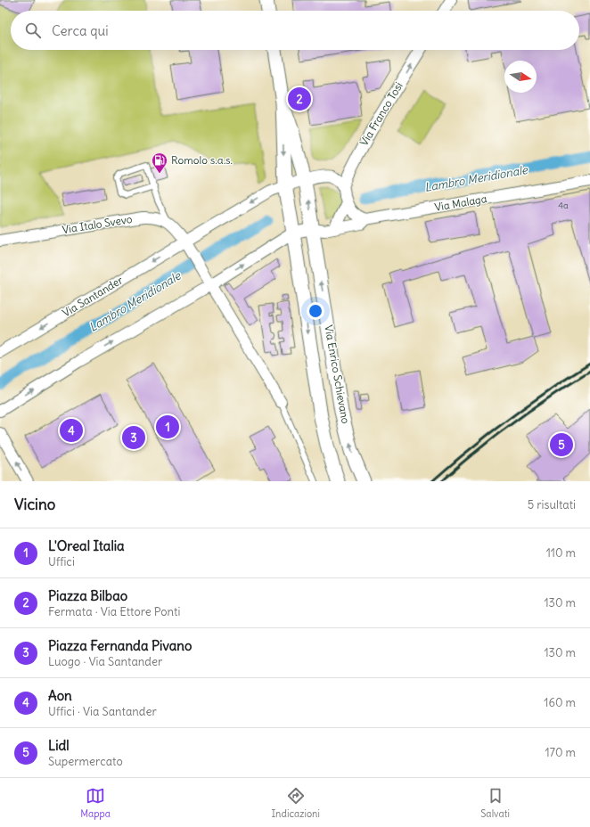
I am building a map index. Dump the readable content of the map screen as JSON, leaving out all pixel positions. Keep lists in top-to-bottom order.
{
  "streets": {
    "street": [
      "Via Franco Tosi",
      "Via Malaga",
      "Via Italo Svevo",
      "Via Santander",
      "Via Enrico Schievano"
    ]
  },
  "crossings": [
    ["Via Franco Tosi", "Via Santander"],
    ["Via Malaga", "Via Enrico Schievano"],
    ["Via Italo Svevo", "Via Santander"],
    ["Via Santander", "Via Enrico Schievano"]
  ],
  "one_way": ["Via Franco Tosi"],
  "water": ["Lambro Meridionale"],
  "places": {
    "fuel station": ["Romolo s.a.s."]
  },
  "house_numbers": ["4a"],
  "north": "right",
  "page": {
    "search": "Cerca qui",
    "pins": [
      "2",
      "1",
      "4",
      "3",
      "5"
    ],
    "heading": ["Vicino", "5 risultati"],
    "list": [
      {
        "mark": "1",
        "name": "L'Oreal Italia",
        "note": "Uffici",
        "value": "110 m"
      },
      {
        "mark": "2",
        "name": "Piazza Bilbao",
        "note": "Fermata · Via Ettore Ponti",
        "value": "130 m"
      },
      {
        "mark": "3",
        "name": "Piazza Fernanda Pivano",
        "note": "Luogo · Via Santander",
        "value": "130 m"
      },
      {
        "mark": "4",
        "name": "Aon",
        "note": "Uffici · Via Santander",
        "value": "160 m"
      },
      {
        "mark": "5",
        "name": "Lidl",
        "note": "Supermercato",
        "value": "170 m"
      }
    ],
    "nav": ["Mappa", "Indicazioni", "Salvati"]
  }
}
